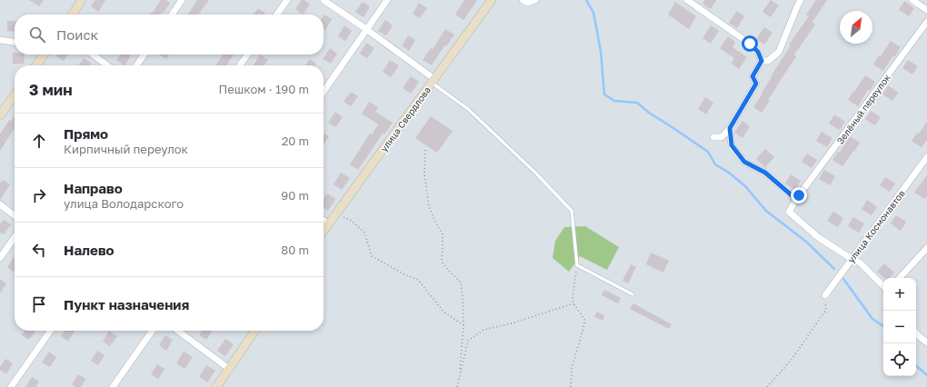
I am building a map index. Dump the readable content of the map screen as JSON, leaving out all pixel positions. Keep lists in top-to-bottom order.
{
  "streets": {
    "street": ["Зелёный переулок", "улица Свердлова", "улица Космонавтов"]
  },
  "crossings": [
    ["Зелёный переулок", "улица Космонавтов"]
  ],
  "north": "top right",
  "page": {
    "search": "Поиск",
    "heading": ["3 мин", "Пешком · 190 m"],
    "list": [
      ["Прямо", "Кирпичный переулок", "20 m"],
      ["Направо", "улица Володарского", "90 m"],
      ["Налево", "80 m"],
      "Пункт назначения"
    ],
    "map_buttons": ["+", "−"]
  }
}
